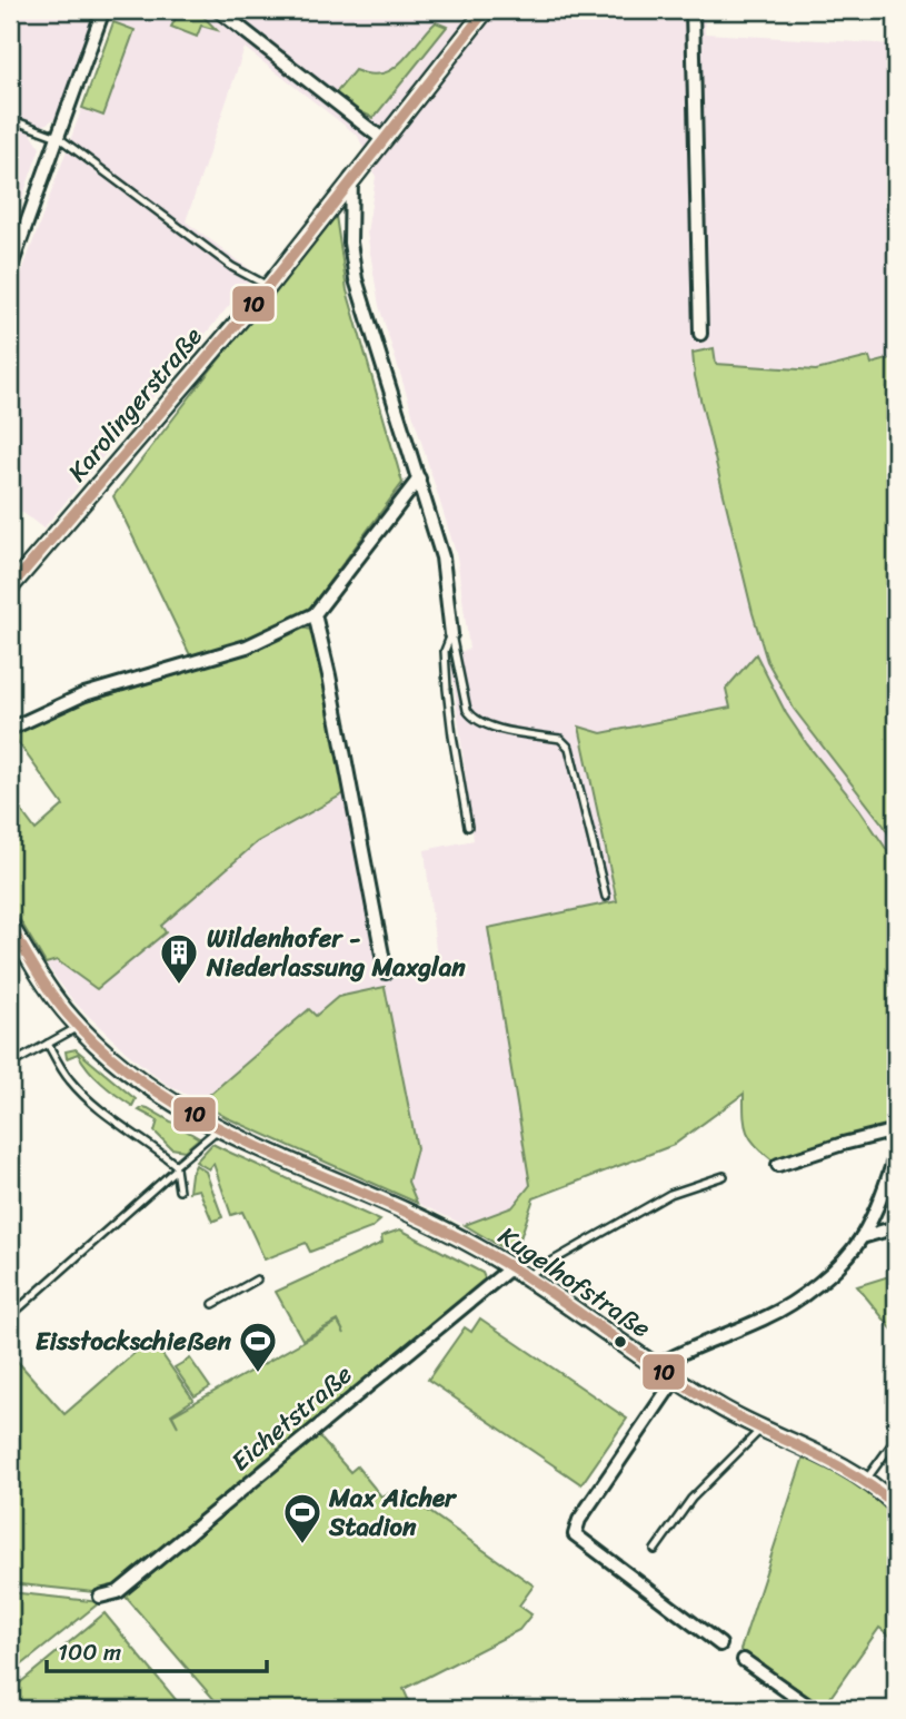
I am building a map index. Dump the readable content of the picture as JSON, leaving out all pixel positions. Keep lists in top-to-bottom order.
{
  "streets": {
    "street": ["Karolingerstraße", "Kugelhofstraße", "Eichetstraße"]
  },
  "crossings": [
    ["Kugelhofstraße", "Eichetstraße"]
  ],
  "places": {
    "building": ["Wildenhofer - Niederlassung Maxglan"],
    "sports": ["Eisstockschießen", "Max Aicher Stadion"]
  },
  "lines": ["transit line 10"],
  "scale_bar": "100 m"
}
